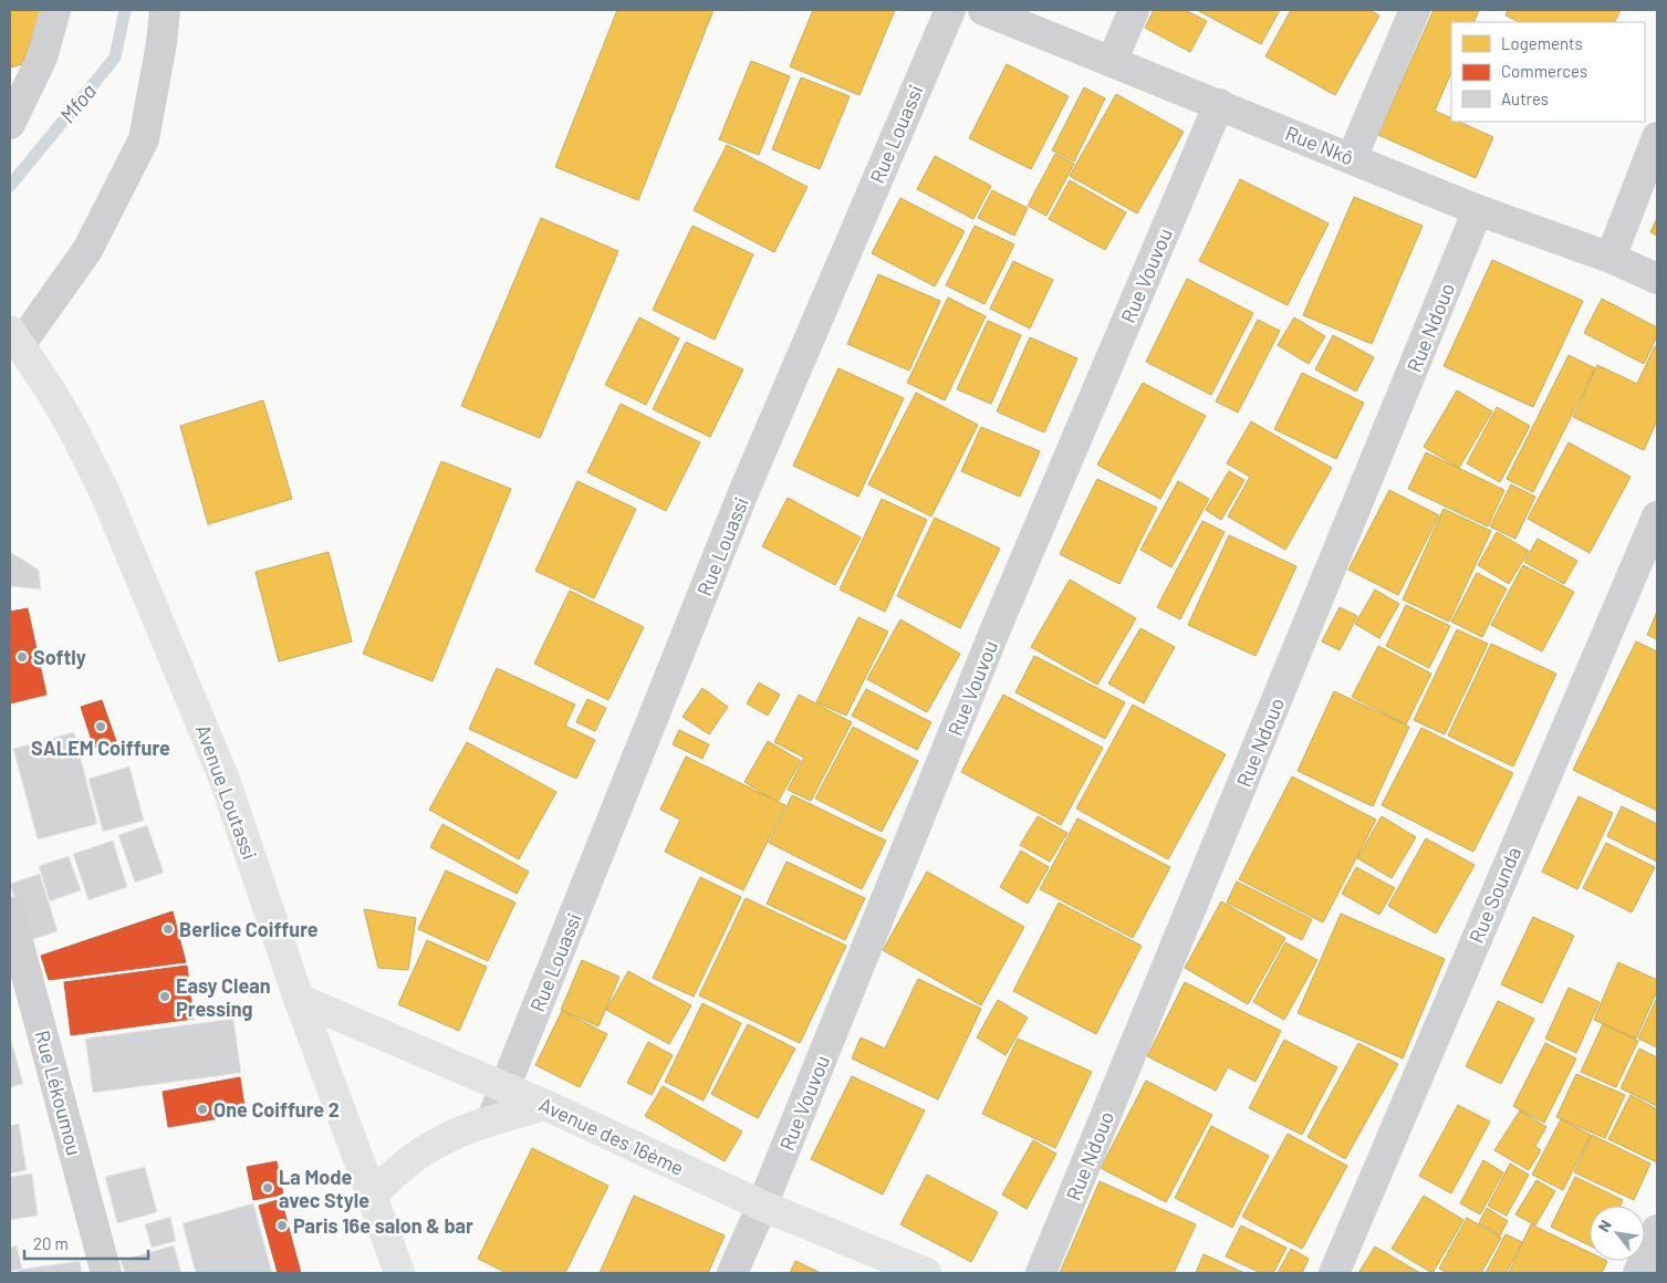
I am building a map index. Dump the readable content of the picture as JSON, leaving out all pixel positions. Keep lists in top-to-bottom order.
{
  "streets": {
    "main road": ["Avenue Loutassi", "Avenue des 16ème"],
    "street": [
      "Rue Louassi",
      "Rue Nkô",
      "Rue Vouvou",
      "Rue Ndouo",
      "Rue Sounda",
      "Rue Lékoumou"
    ]
  },
  "crossings": [
    ["Rue Louassi", "Avenue des 16ème"],
    ["Rue Nkô", "Rue Vouvou"],
    ["Rue Nkô", "Rue Ndouo"],
    ["Rue Vouvou", "Avenue des 16ème"],
    ["Avenue Loutassi", "Avenue des 16ème"]
  ],
  "water": ["Mfoa"],
  "places": [
    "Softly",
    "SALEM Coiffure",
    "Berlice Coiffure",
    "Easy Clean Pressing",
    "One Coiffure 2",
    "La Mode avec Style",
    "Paris 16e salon & bar"
  ],
  "legend": ["Logements", "Commerces", "Autres"],
  "scale_bar": "20 m",
  "north": "top left"
}
